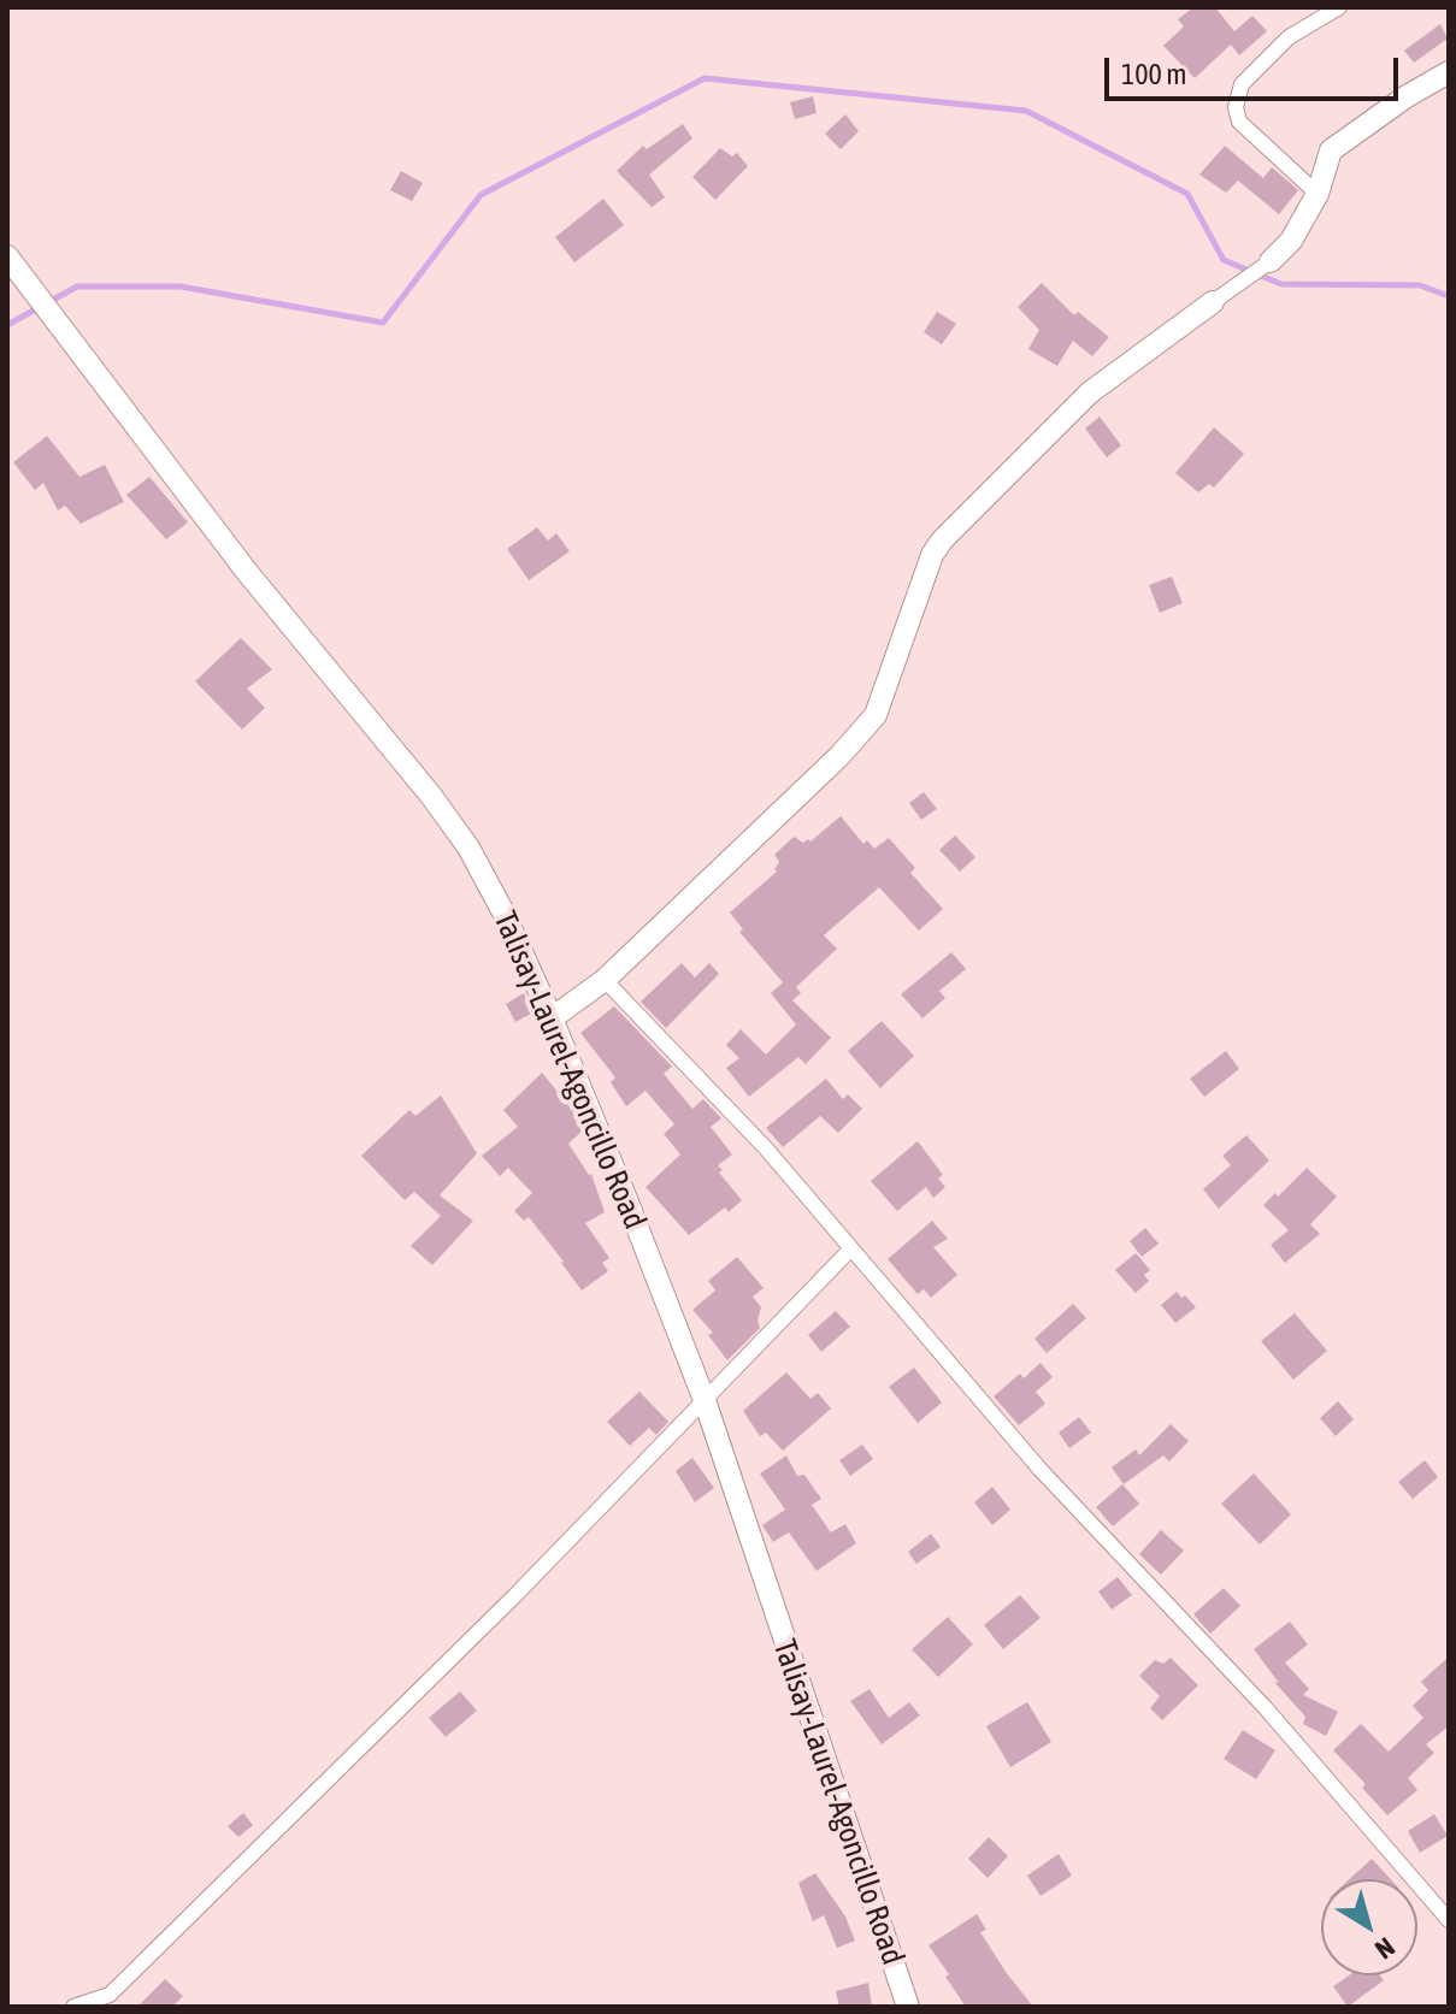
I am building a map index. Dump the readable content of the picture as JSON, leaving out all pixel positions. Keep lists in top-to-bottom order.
{
  "streets": {
    "main road": ["Talisay-Laurel-Agoncillo Road"]
  },
  "scale_bar": "100 m",
  "north": "bottom right"
}
